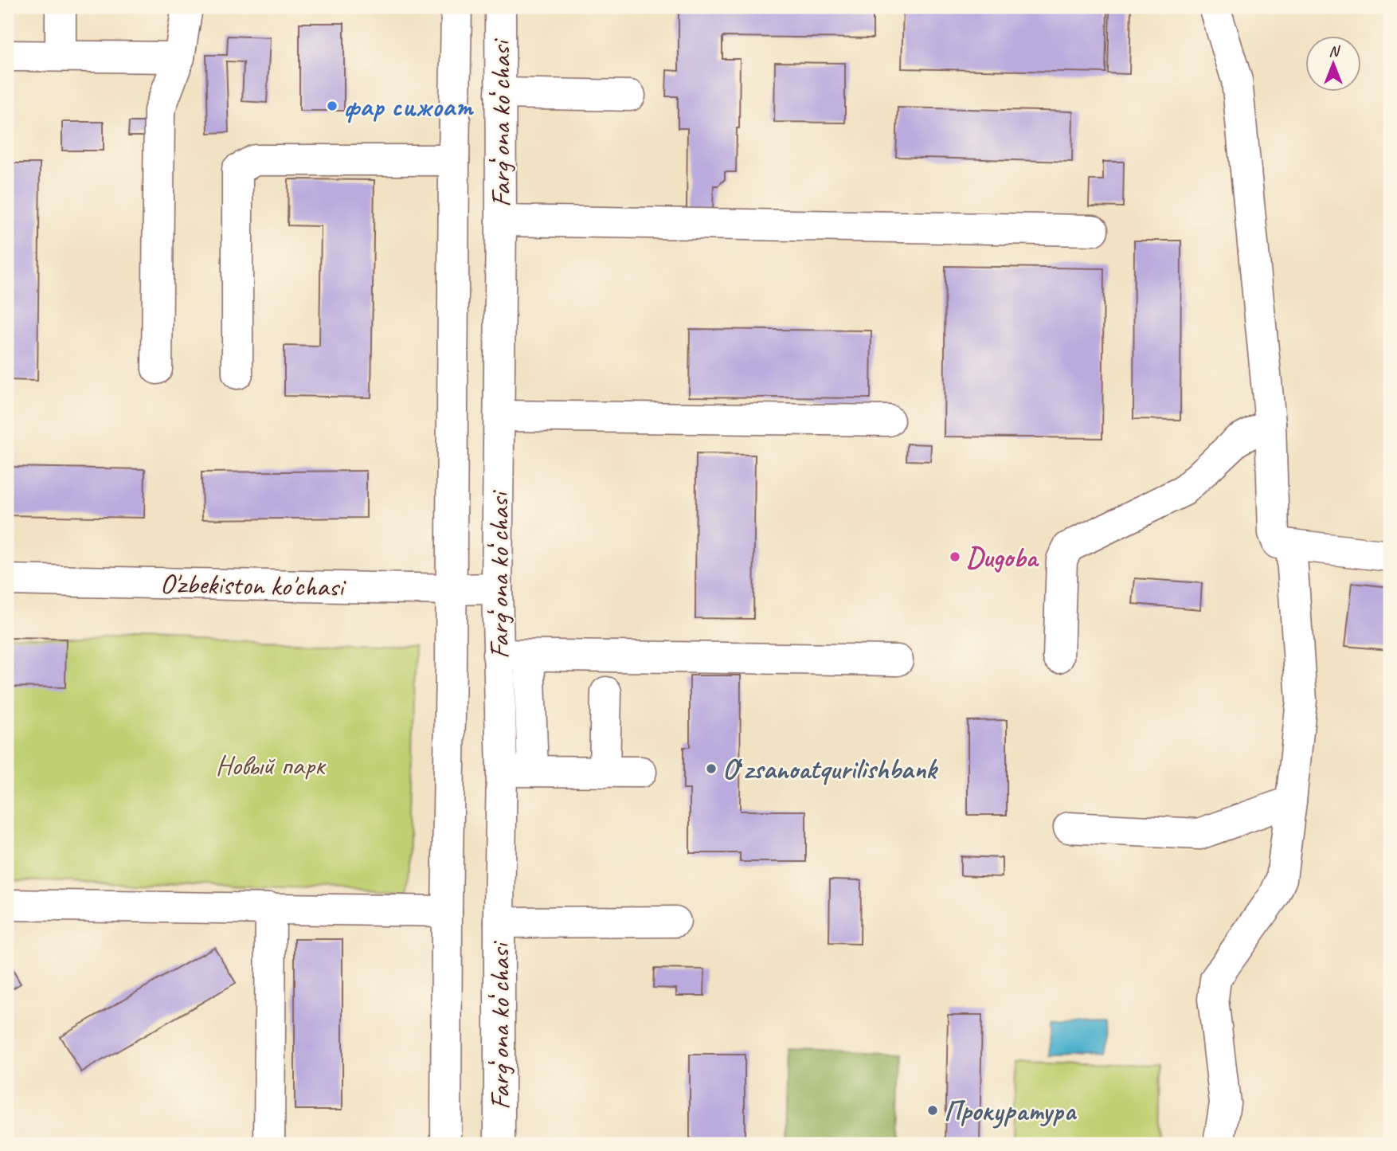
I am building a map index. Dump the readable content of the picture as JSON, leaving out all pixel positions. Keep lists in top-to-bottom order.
{
  "streets": {
    "main road": ["Fargʻona koʻchasi", "O'zbekiston ko'chasi"]
  },
  "crossings": [
    ["Fargʻona koʻchasi", "O'zbekiston ko'chasi"]
  ],
  "parks": ["Новый парк"],
  "places": [
    "фар сижоат",
    "Dugoba",
    "Oʻzsanoatqurilishbank",
    "Прокуратура"
  ],
  "north": "top"
}
